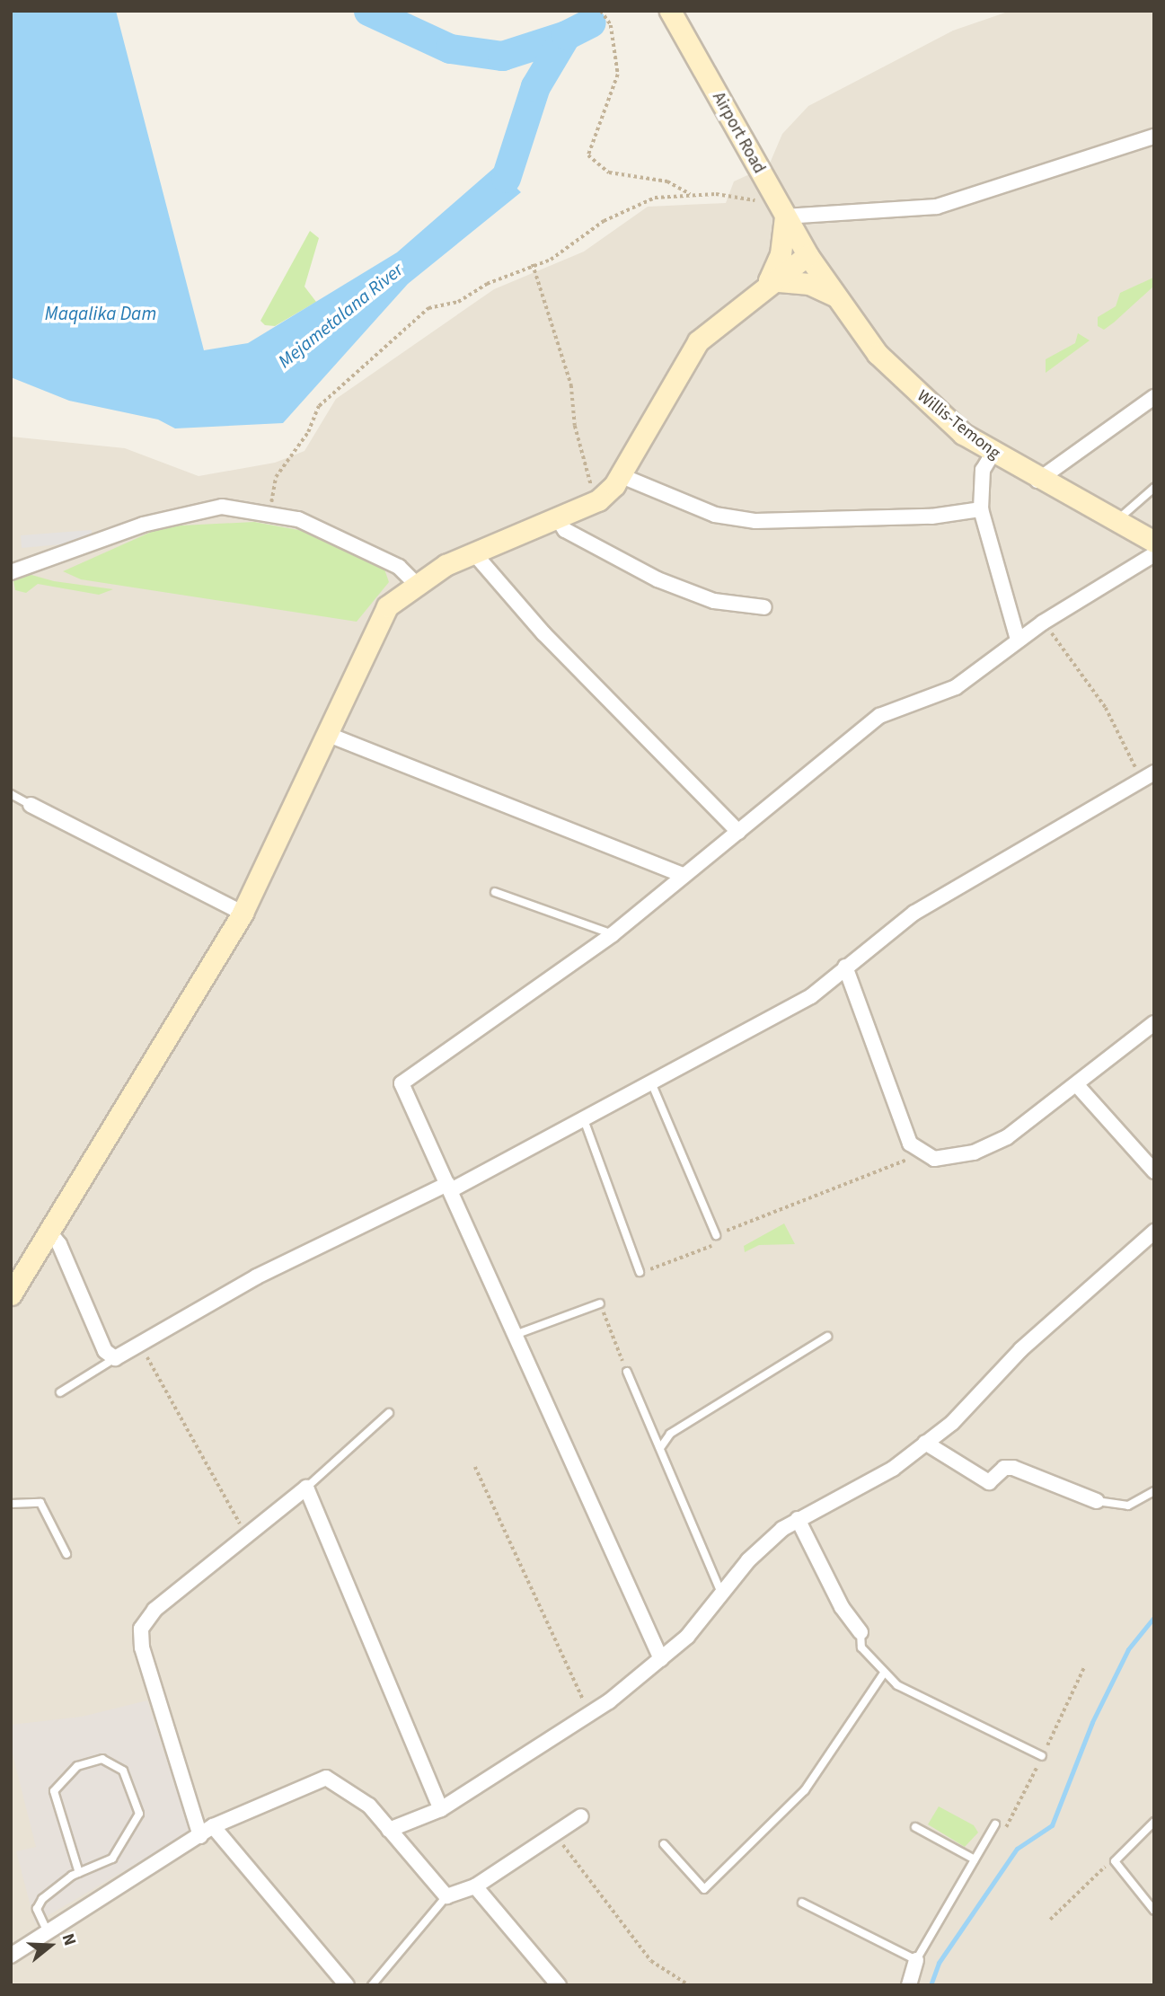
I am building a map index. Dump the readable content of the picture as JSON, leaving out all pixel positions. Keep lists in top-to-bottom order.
{
  "streets": {
    "main road": ["Airport Road", "Willis-Temong"]
  },
  "crossings": [
    ["Airport Road", "Willis-Temong"]
  ],
  "water": ["Maqalika Dam", "Mejametalana River"],
  "north": "right"
}
